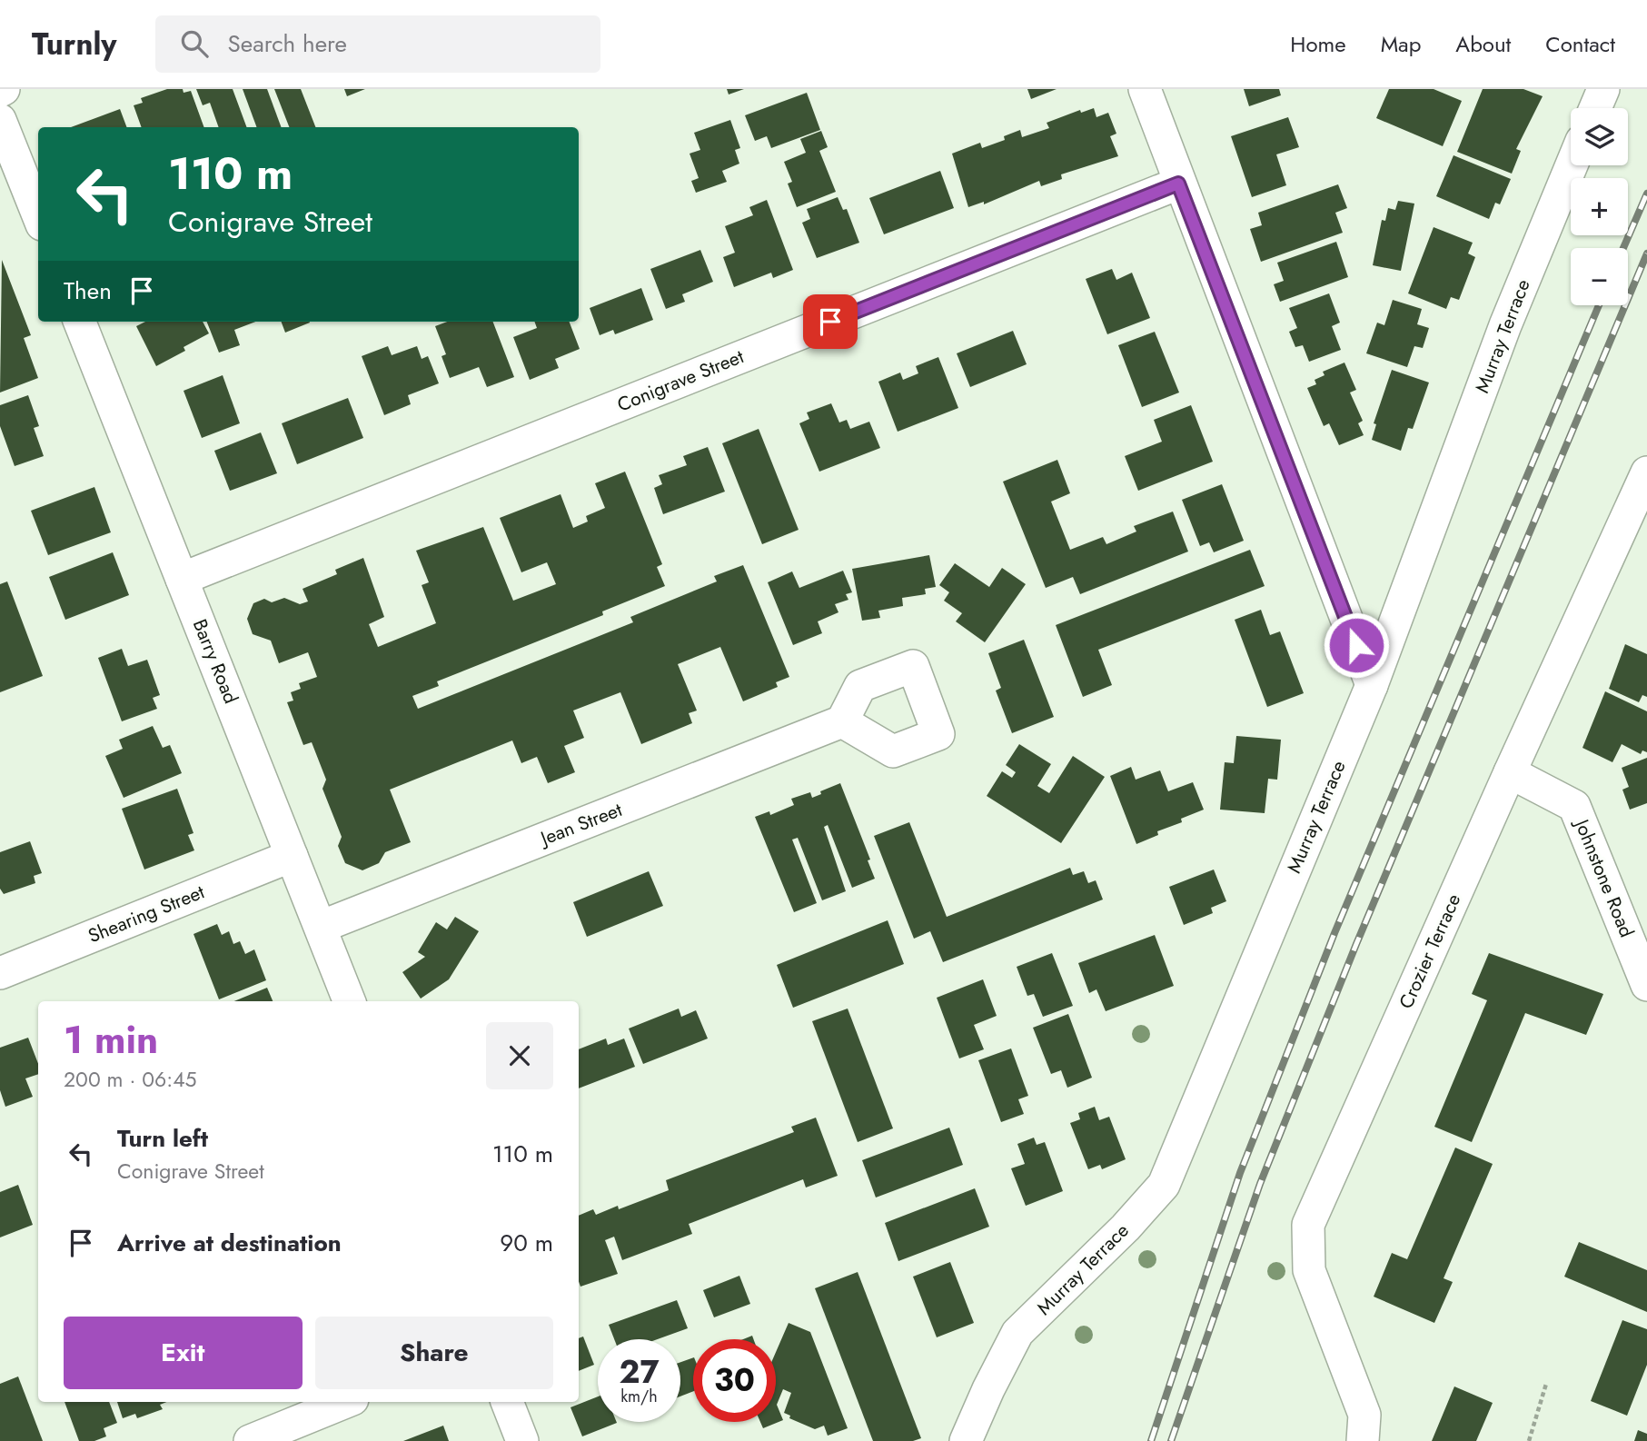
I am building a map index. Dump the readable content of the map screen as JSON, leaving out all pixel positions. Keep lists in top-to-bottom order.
{
  "streets": {
    "street": [
      "Murray Terrace",
      "Conigrave Street",
      "Barry Road",
      "Jean Street",
      "Johnstone Road",
      "Shearing Street",
      "Crozier Terrace"
    ]
  },
  "crossings": [
    ["Conigrave Street", "Barry Road"],
    ["Barry Road", "Jean Street"],
    ["Barry Road", "Shearing Street"],
    ["Johnstone Road", "Crozier Terrace"]
  ],
  "page": {
    "header": "Turnly",
    "search": "Search here",
    "nav": [
      "Home",
      "Map",
      "About",
      "Contact"
    ],
    "map_buttons": ["+", "−"],
    "turn": ["110 m", "Conigrave Street"],
    "then": "Then",
    "heading": ["1 min", "200 m · 06:45"],
    "list": [
      {
        "name": "Turn left",
        "note": "Conigrave Street",
        "value": "110 m"
      },
      {
        "name": "Arrive at destination",
        "value": "90 m"
      }
    ],
    "buttons": ["Exit", "Share"],
    "speed": "27 km/h",
    "limit": "30"
  }
}
